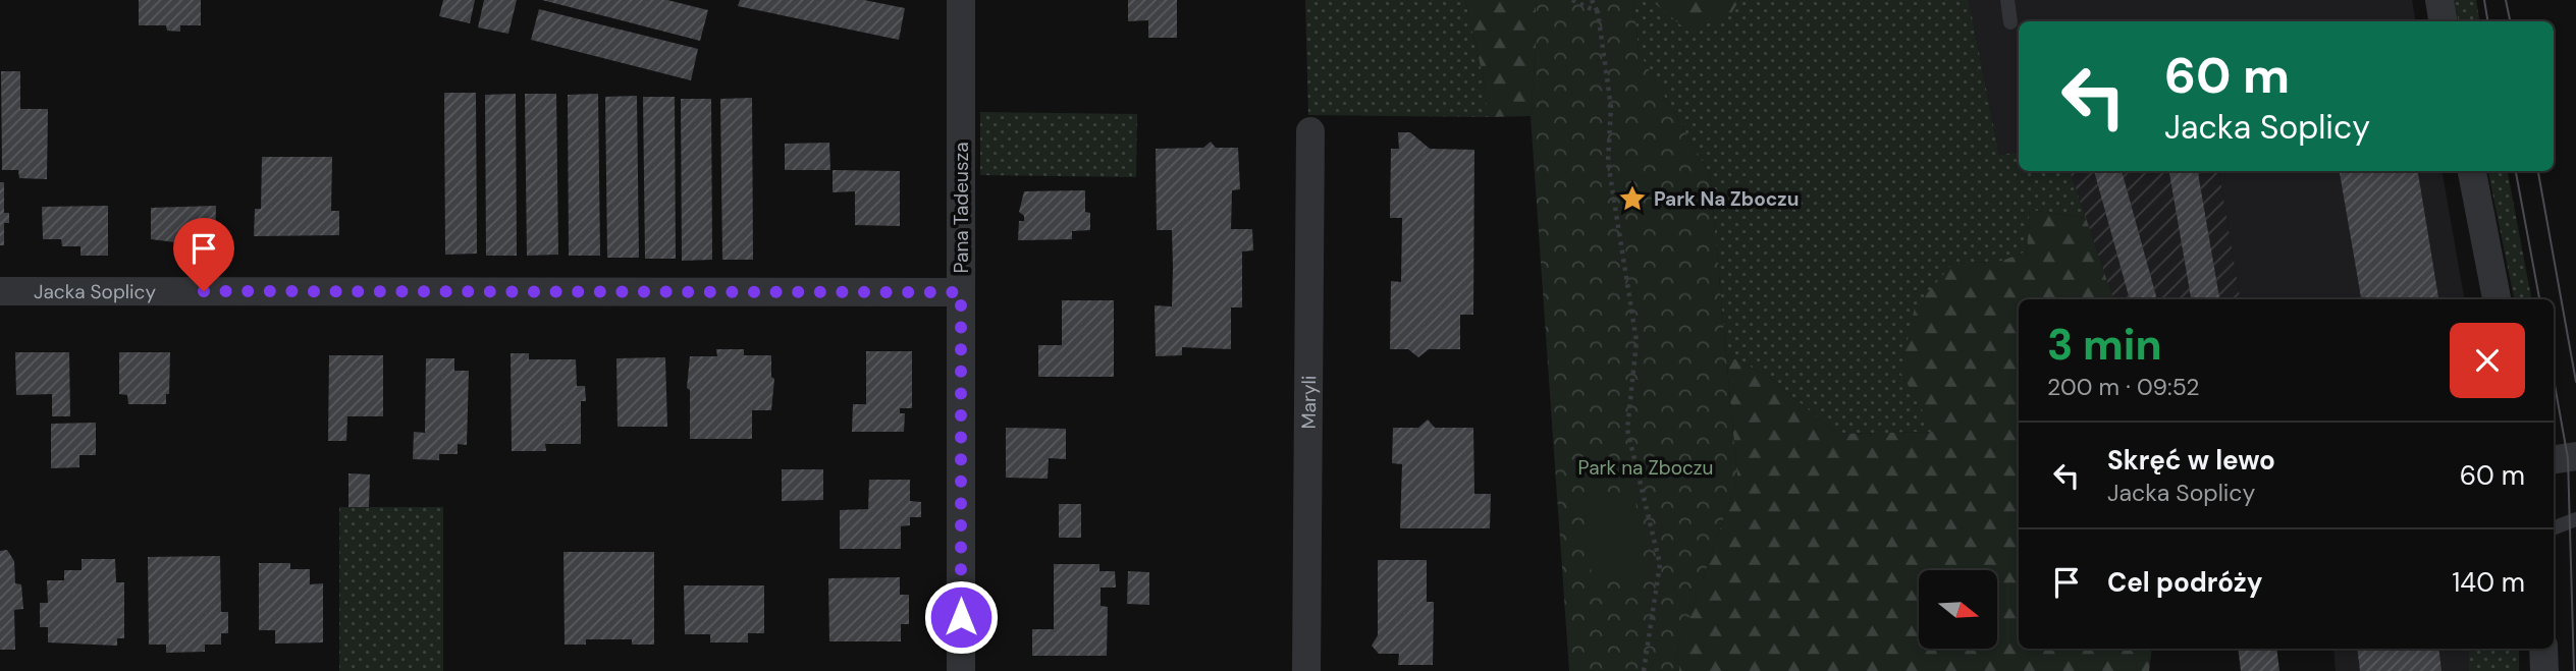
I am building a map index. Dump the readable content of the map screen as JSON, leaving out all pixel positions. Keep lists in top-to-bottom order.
{
  "streets": {
    "street": ["Pana Tadeusza", "Jacka Soplicy", "Maryli"]
  },
  "crossings": [
    ["Pana Tadeusza", "Jacka Soplicy"]
  ],
  "parks": ["Park na Zboczu"],
  "places": {
    "place": ["Park Na Zboczu"]
  },
  "north": "right",
  "page": {
    "turn": ["60 m", "Jacka Soplicy"],
    "heading": ["3 min", "200 m · 09:52"],
    "list": [
      {
        "name": "Skręć w lewo",
        "note": "Jacka Soplicy",
        "value": "60 m"
      },
      {
        "name": "Cel podróży",
        "value": "140 m"
      }
    ]
  }
}
